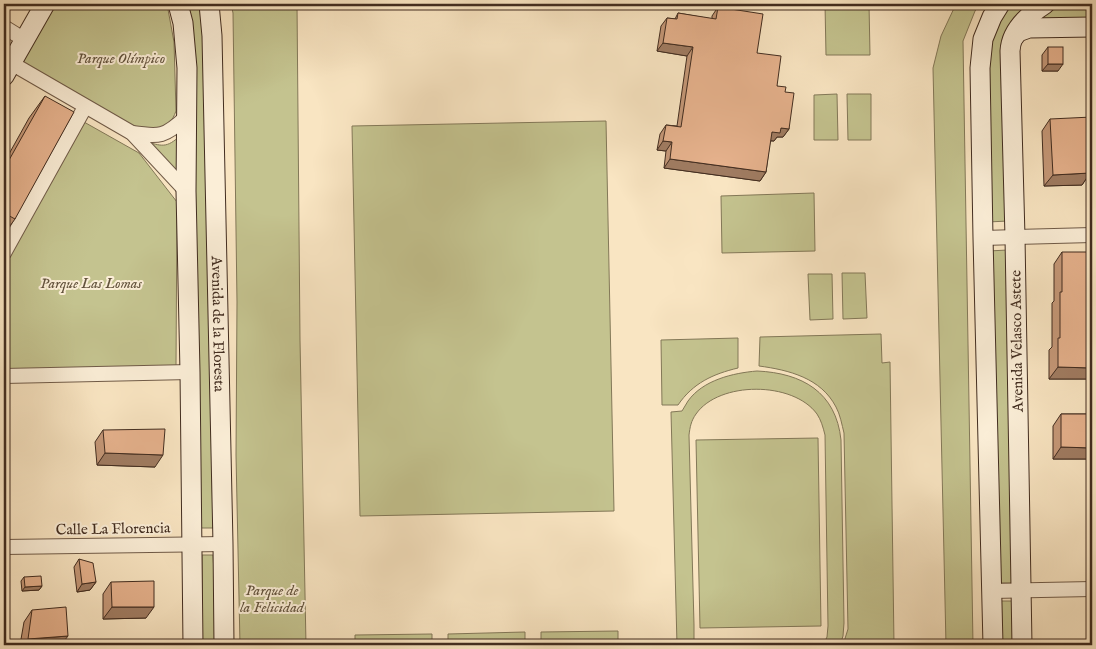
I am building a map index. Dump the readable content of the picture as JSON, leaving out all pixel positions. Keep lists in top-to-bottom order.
{
  "streets": {
    "main road": ["Avenida de la Floresta", "Avenida Velasco Astete"],
    "street": ["Calle La Florencia"]
  },
  "crossings": [
    ["Avenida de la Floresta", "Calle La Florencia"]
  ],
  "parks": ["Parque Olímpico", "Parque Las Lomas", "Parque de la Felicidad"]
}
